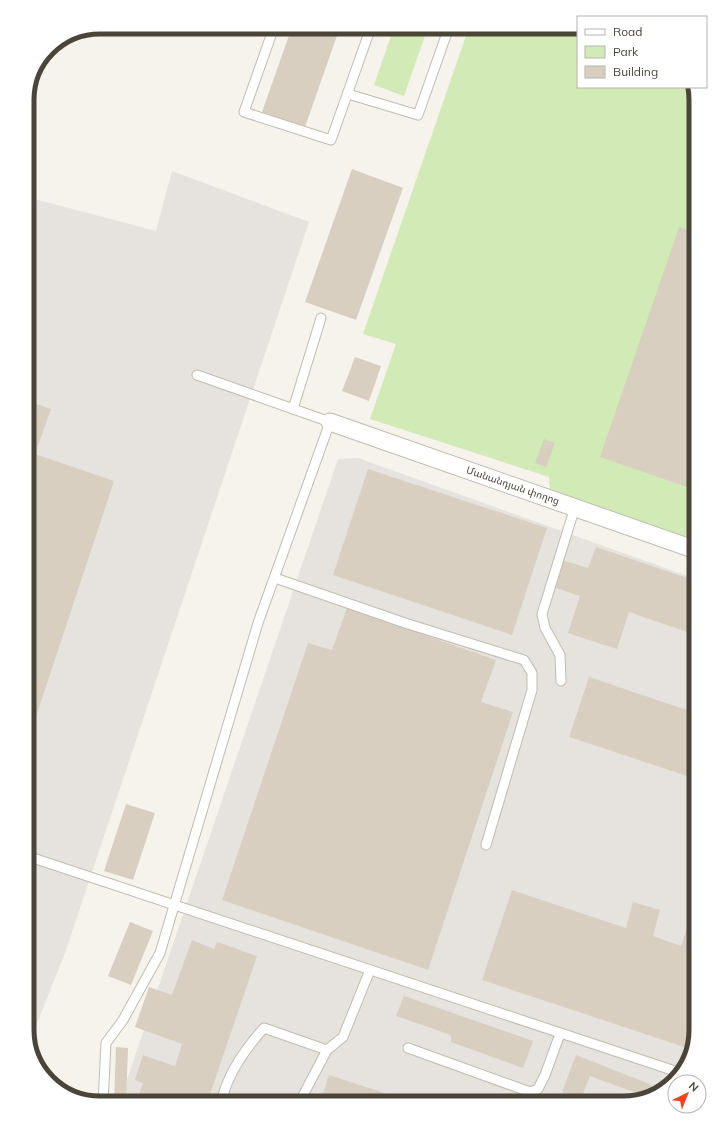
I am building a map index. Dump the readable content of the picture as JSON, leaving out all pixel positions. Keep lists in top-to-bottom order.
{
  "streets": {
    "street": ["Մանանդյան փողոց"]
  },
  "legend": ["Road", "Park", "Building"],
  "north": "top right"
}
